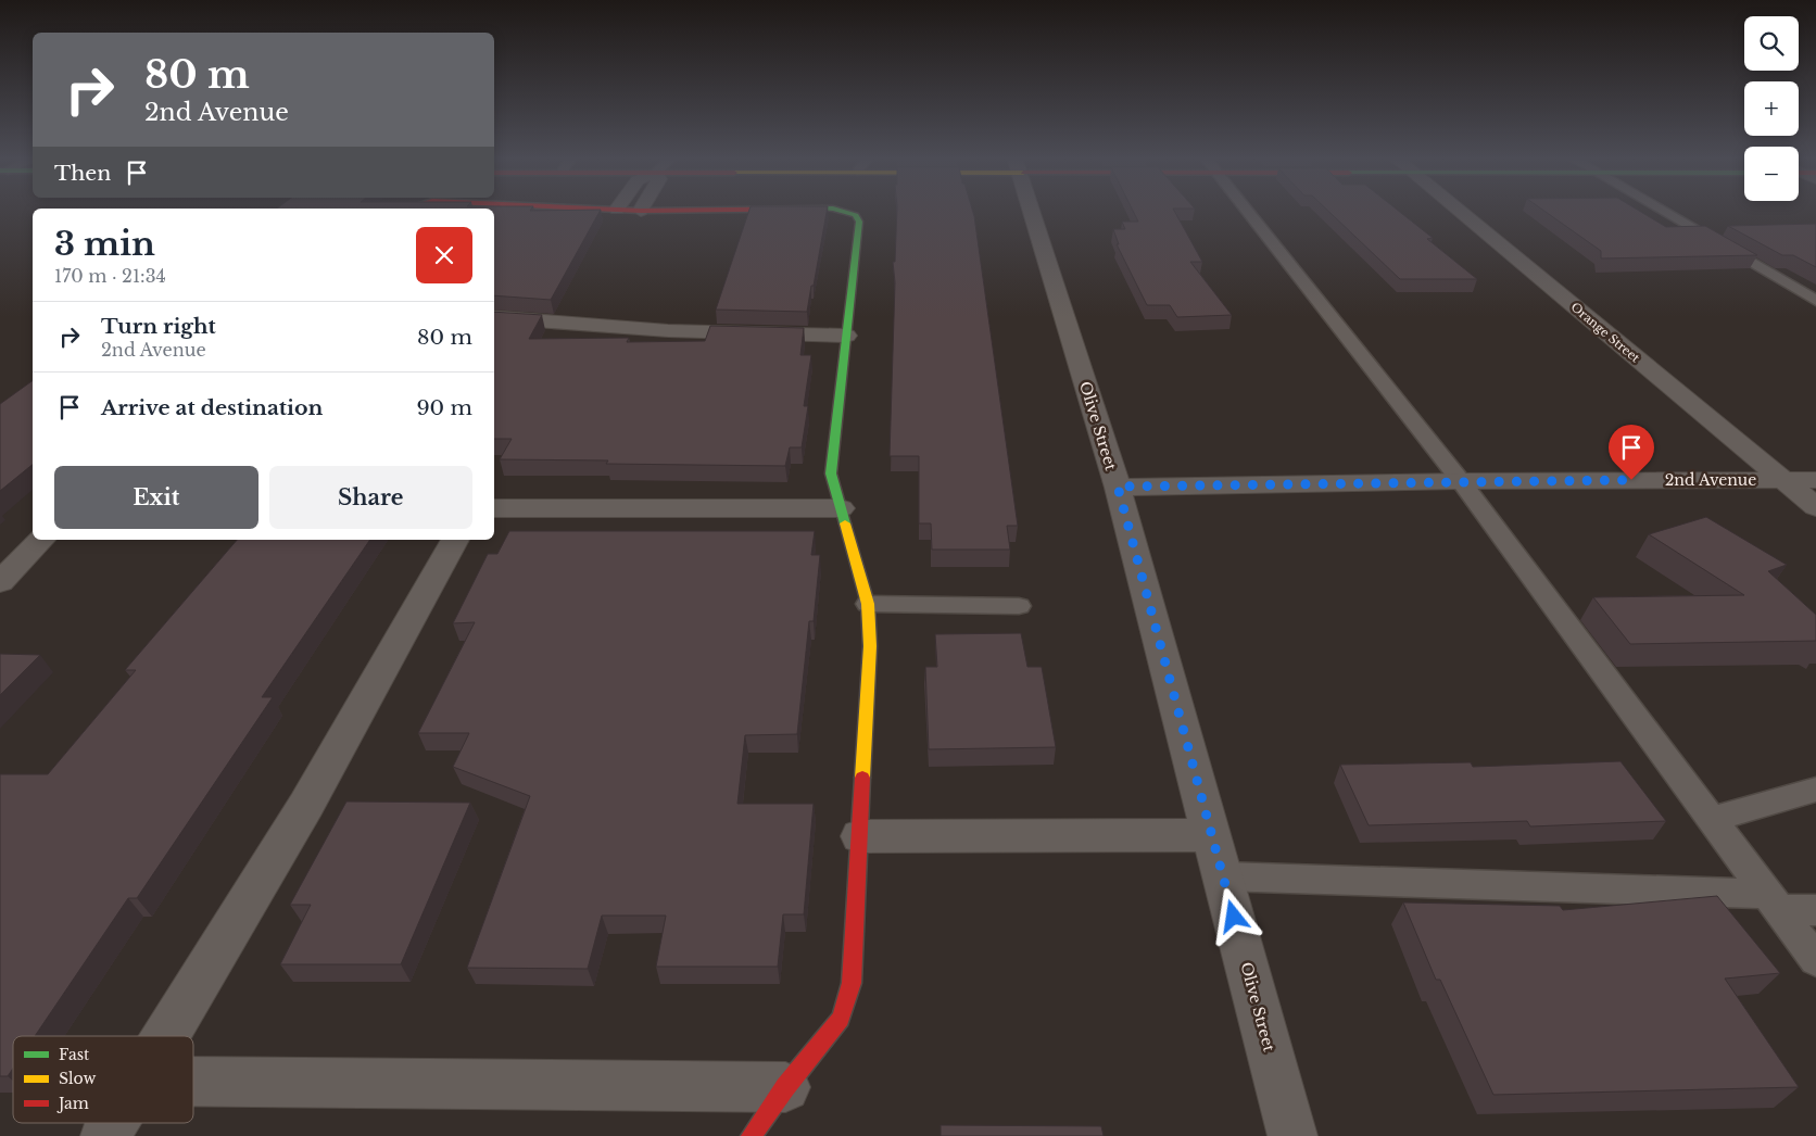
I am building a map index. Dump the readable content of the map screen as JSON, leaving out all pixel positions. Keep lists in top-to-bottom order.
{
  "streets": {
    "street": ["Orange Street", "Olive Street", "2nd Avenue"]
  },
  "crossings": [
    ["Orange Street", "2nd Avenue"],
    ["Olive Street", "2nd Avenue"]
  ],
  "legend": ["Fast", "Slow", "Jam"],
  "page": {
    "map_buttons": ["+", "−"],
    "turn": ["80 m", "2nd Avenue"],
    "then": "Then",
    "heading": ["3 min", "170 m · 21:34"],
    "list": [
      {
        "name": "Turn right",
        "note": "2nd Avenue",
        "value": "80 m"
      },
      {
        "name": "Arrive at destination",
        "value": "90 m"
      }
    ],
    "buttons": ["Exit", "Share"]
  }
}
